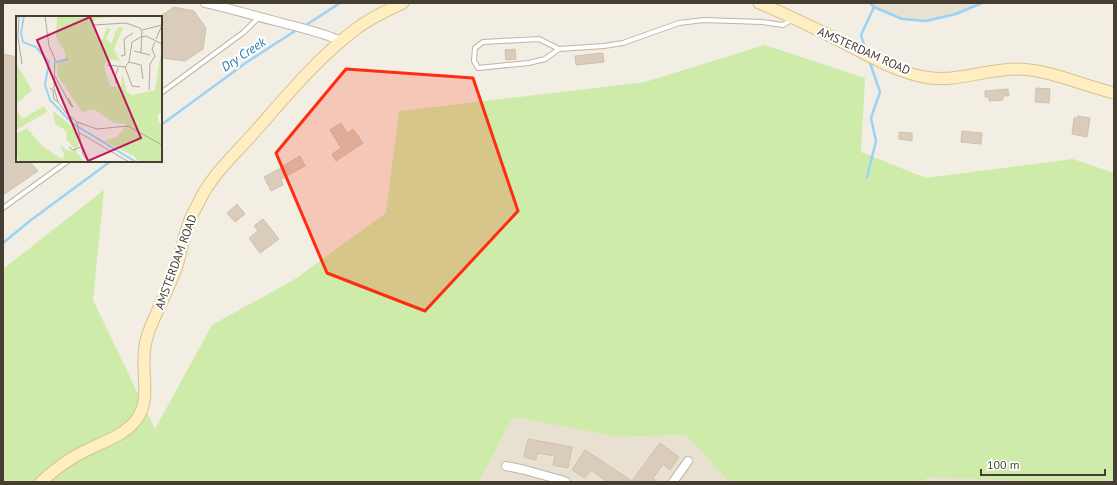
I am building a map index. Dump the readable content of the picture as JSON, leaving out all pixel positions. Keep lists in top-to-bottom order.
{
  "streets": {
    "main road": ["AMSTERDAM ROAD"]
  },
  "water": ["Dry Creek"],
  "scale_bar": "100 m"
}
